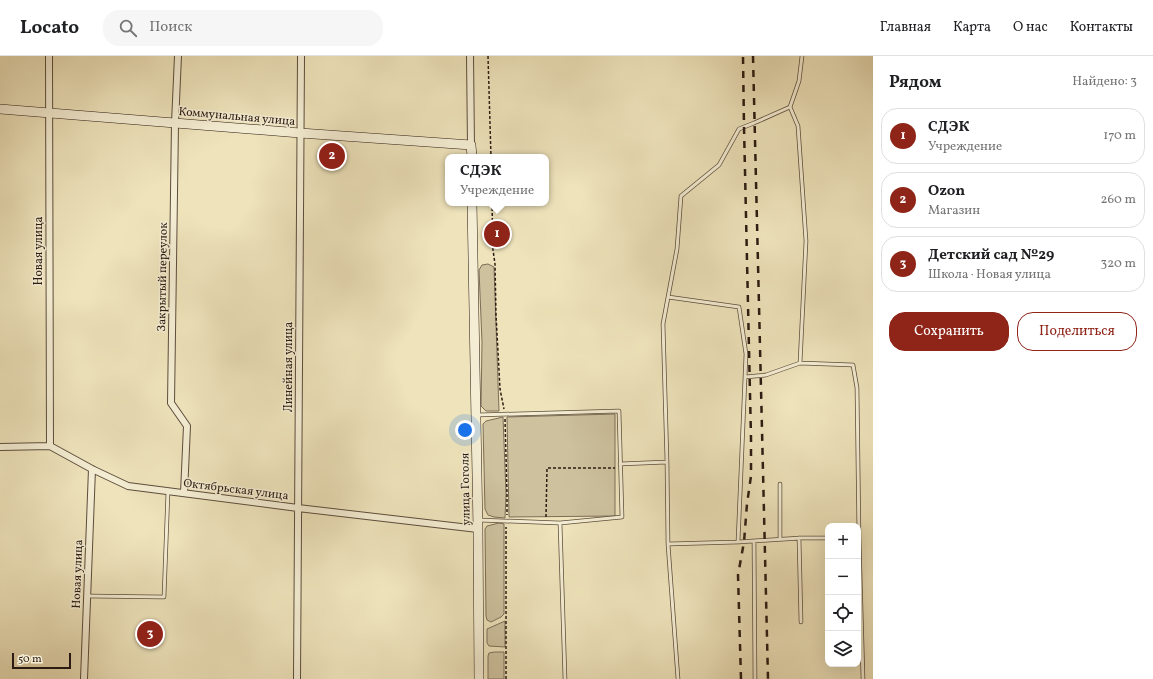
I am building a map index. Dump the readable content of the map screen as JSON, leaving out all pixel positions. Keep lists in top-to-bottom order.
{
  "streets": {
    "street": [
      "Коммунальная улица",
      "Новая улица",
      "Закрытый переулок",
      "Линейная улица",
      "Октябрьская улица",
      "улица Гоголя"
    ]
  },
  "crossings": [
    ["Коммунальная улица", "Новая улица"],
    ["Коммунальная улица", "Закрытый переулок"],
    ["Коммунальная улица", "Линейная улица"],
    ["Новая улица", "Октябрьская улица"],
    ["Закрытый переулок", "Октябрьская улица"],
    ["Линейная улица", "Октябрьская улица"],
    ["Октябрьская улица", "улица Гоголя"]
  ],
  "scale_bar": "50 m",
  "page": {
    "header": "Locato",
    "search": "Поиск",
    "nav": [
      "Главная",
      "Карта",
      "О нас",
      "Контакты"
    ],
    "heading": ["Рядом", "Найдено: 3"],
    "list": [
      {
        "mark": "1",
        "name": "СДЭК",
        "note": "Учреждение",
        "value": "170 m"
      },
      {
        "mark": "2",
        "name": "Ozon",
        "note": "Магазин",
        "value": "260 m"
      },
      {
        "mark": "3",
        "name": "Детский сад №29",
        "note": "Школа · Новая улица",
        "value": "320 m"
      }
    ],
    "pins": ["2", "1", "3"],
    "popup": ["СДЭК", "Учреждение"],
    "buttons": ["Сохранить", "Поделиться"],
    "map_buttons": ["+", "−"],
    "scale": "50 m"
  }
}
